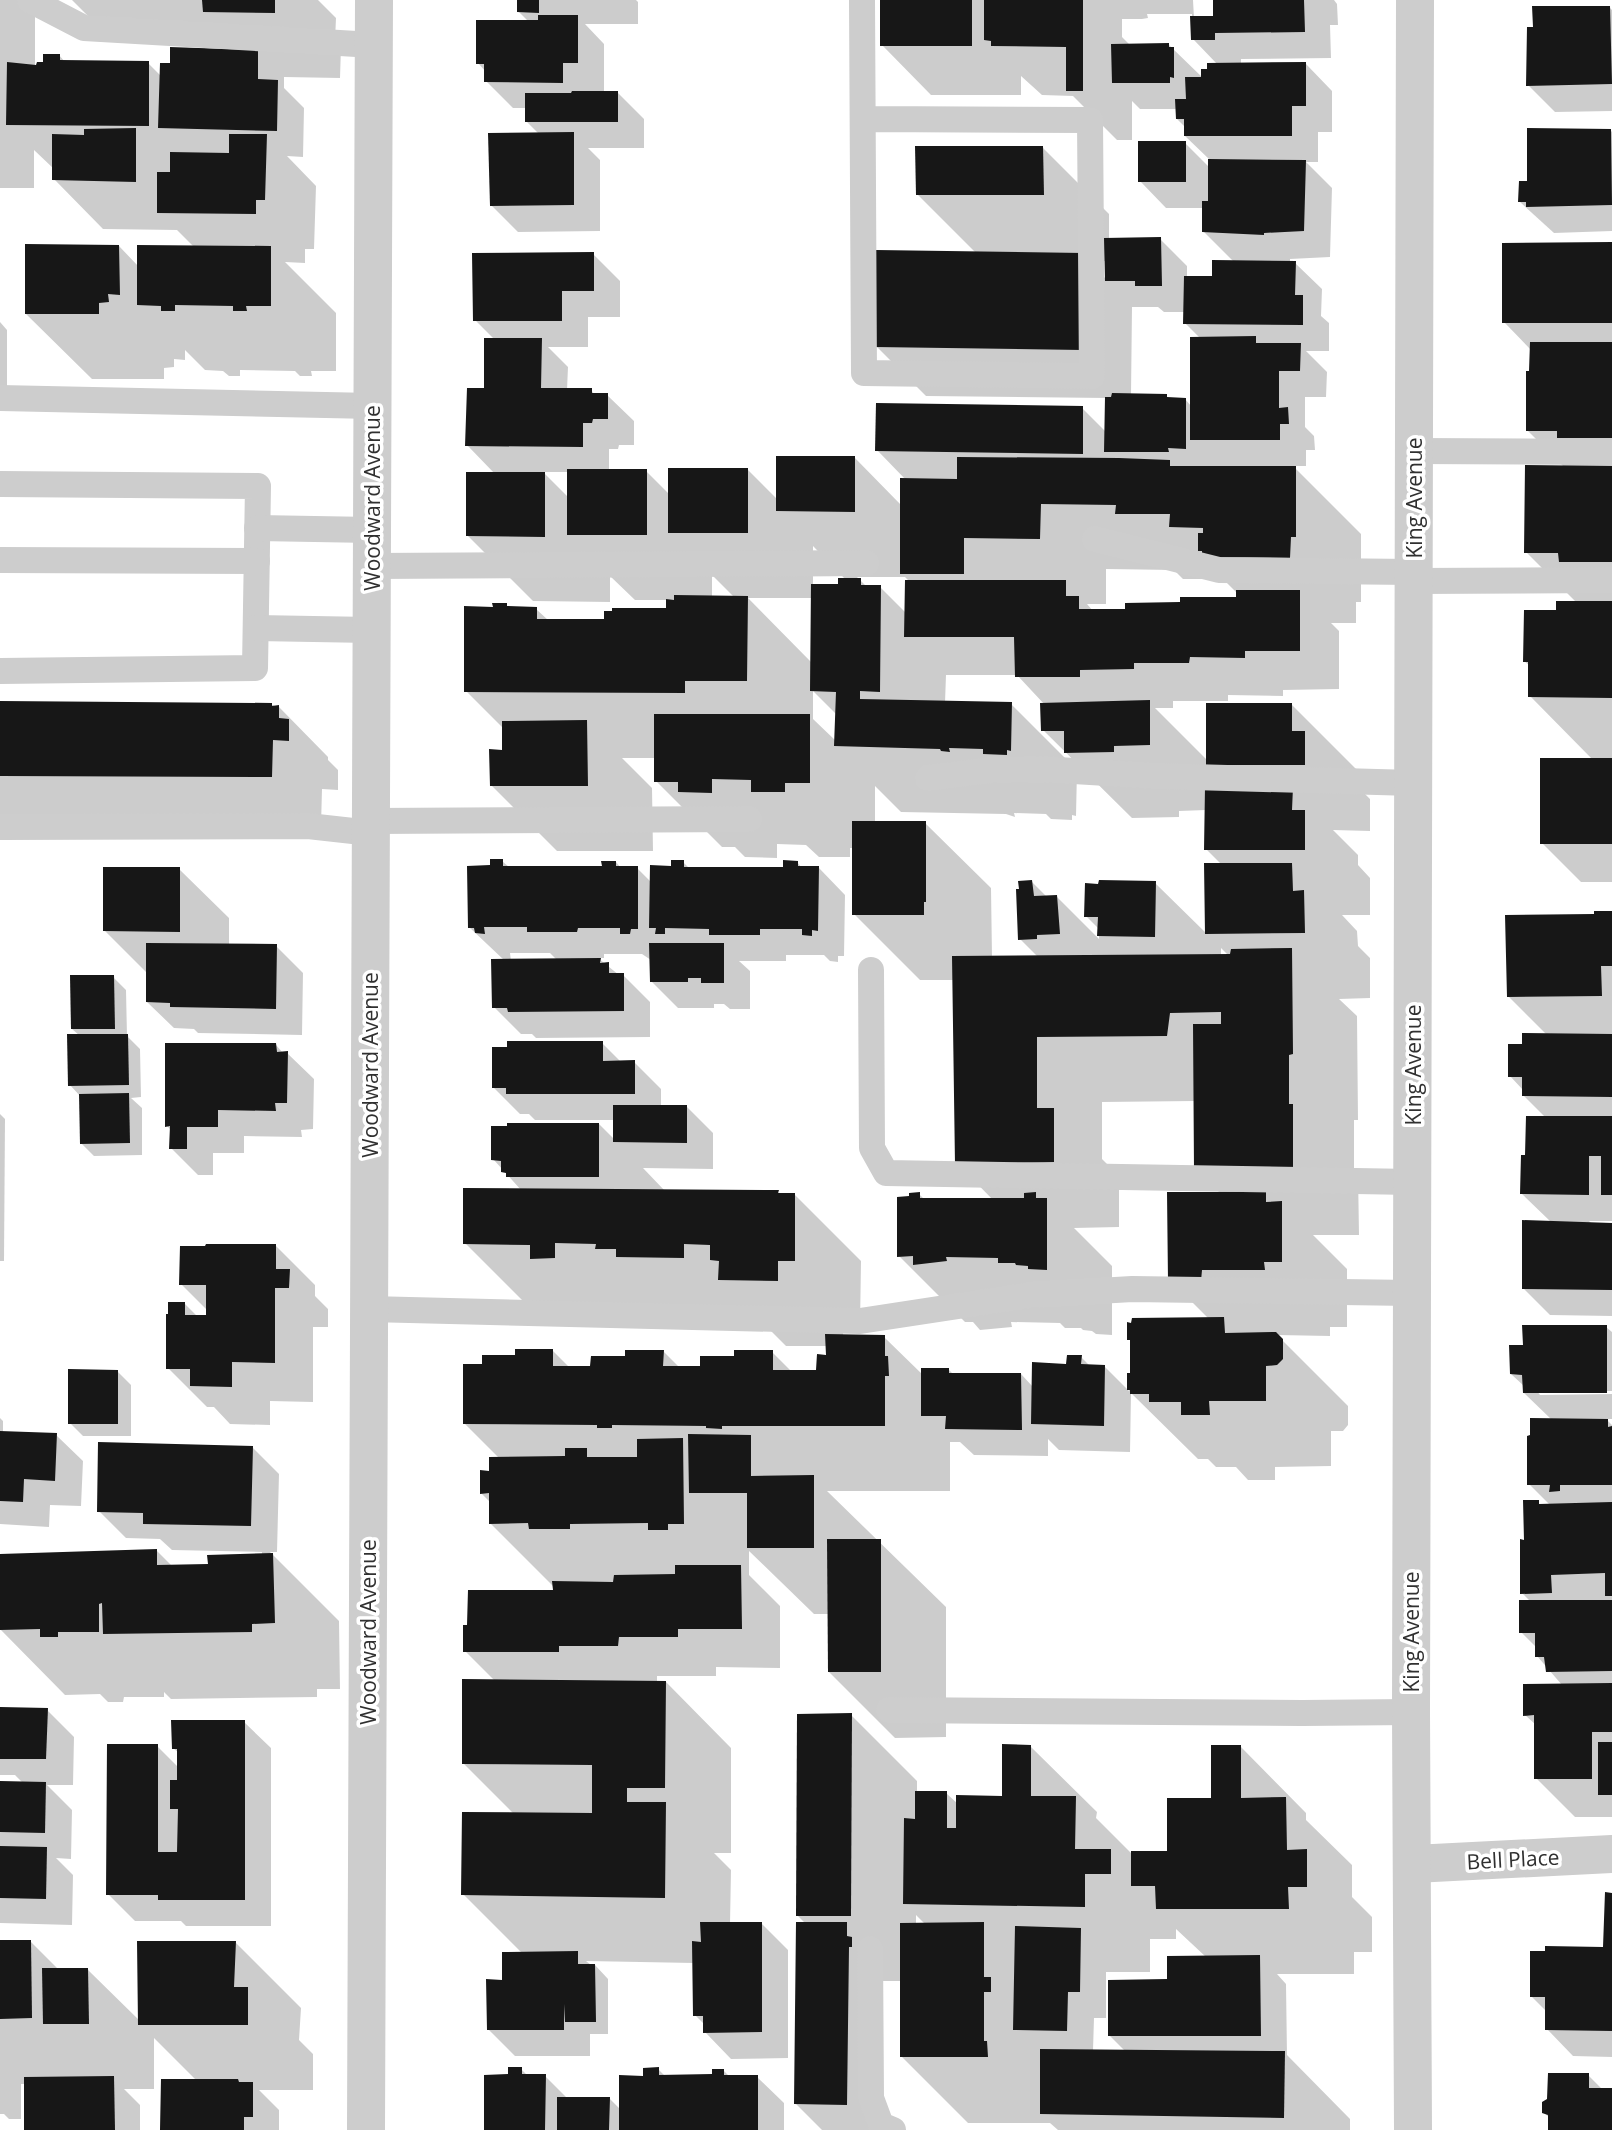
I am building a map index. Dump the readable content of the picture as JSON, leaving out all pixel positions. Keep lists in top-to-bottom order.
{
  "streets": {
    "street": ["Woodward Avenue", "King Avenue", "Bell Place"]
  },
  "crossings": [
    ["King Avenue", "Bell Place"]
  ]
}
